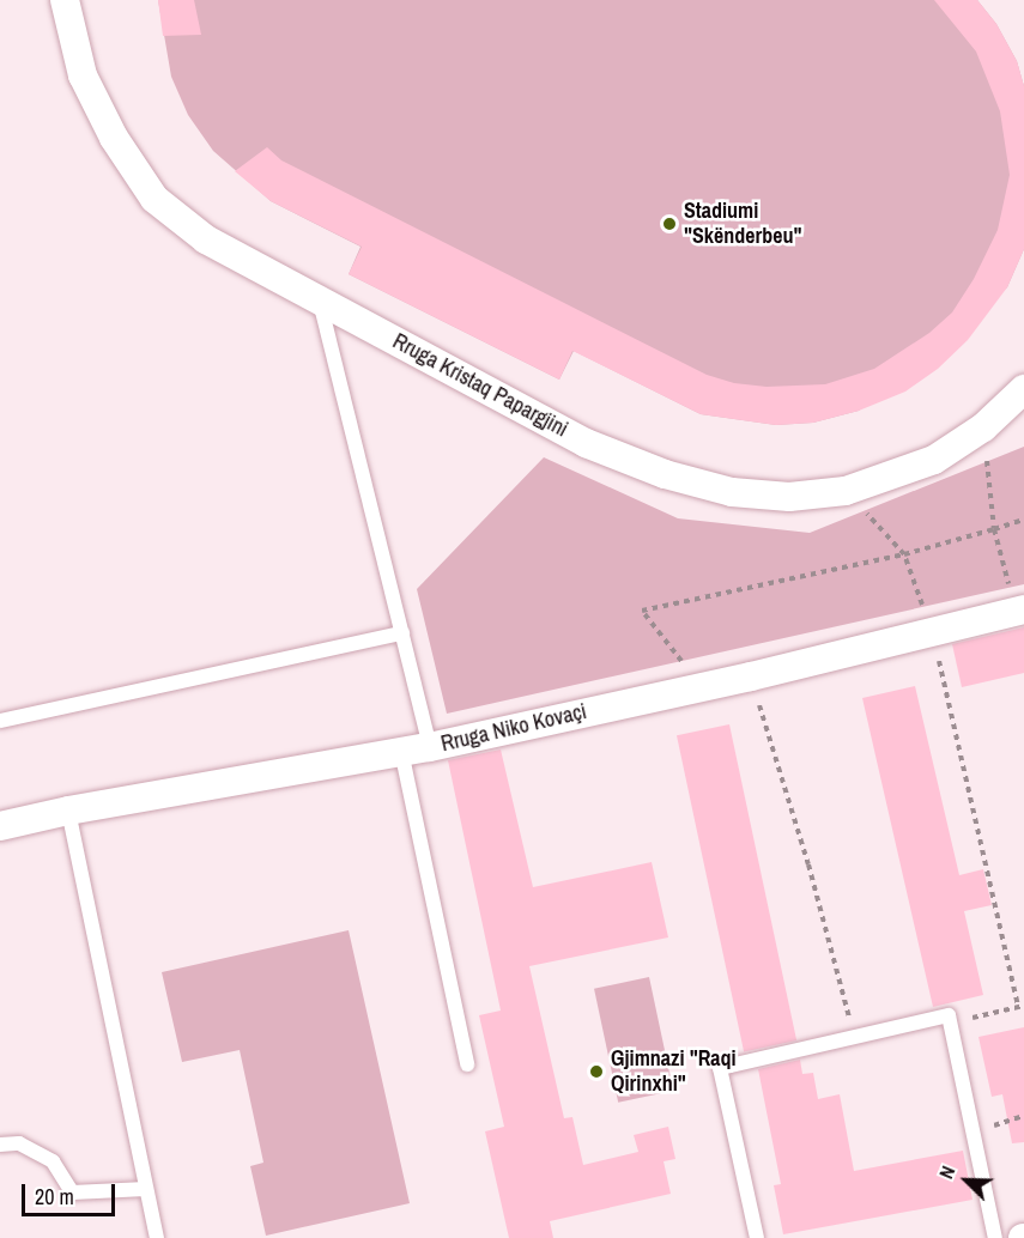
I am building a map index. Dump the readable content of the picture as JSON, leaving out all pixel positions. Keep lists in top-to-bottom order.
{
  "streets": {
    "street": ["Rruga Kristaq Papargjini", "Rruga Niko Kovaçi"]
  },
  "places": ["Stadiumi \"Skënderbeu\"", "Gjimnazi \"Raqi Qirinxhi\""],
  "scale_bar": "20 m",
  "north": "top left"
}
